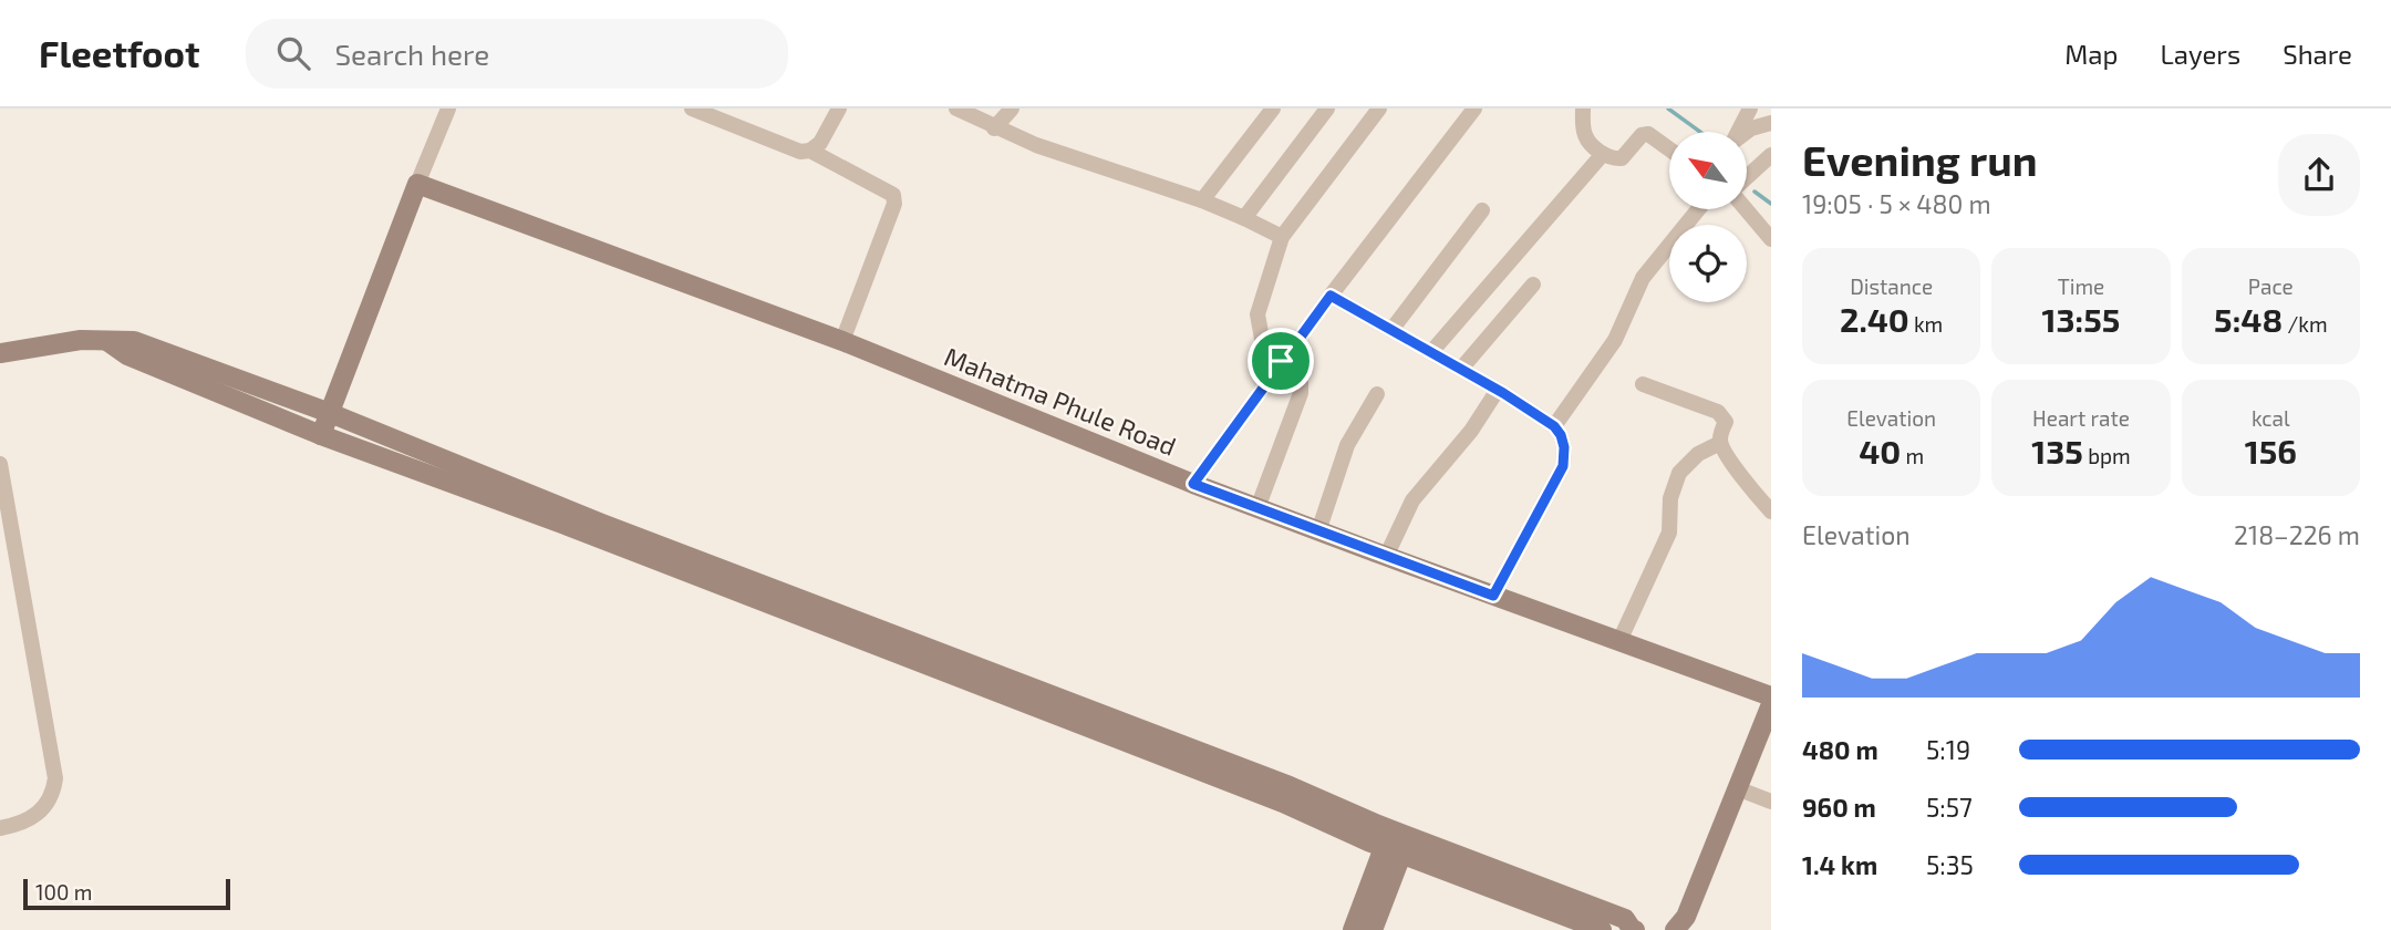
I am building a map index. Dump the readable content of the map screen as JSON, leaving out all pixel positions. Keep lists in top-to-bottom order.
{
  "streets": {
    "street": ["Mahatma Phule Road"]
  },
  "scale_bar": "100 m",
  "north": "top left",
  "page": {
    "header": "Fleetfoot",
    "search": "Search here",
    "nav": ["Map", "Layers", "Share"],
    "heading": ["Evening run", "19:05 · 5 × 480 m"],
    "stats": [
      ["Distance", "2.40 km"],
      ["Time", "13:55"],
      ["Pace", "5:48 /km"],
      ["Elevation", "40 m"],
      ["Heart rate", "135 bpm"],
      ["kcal", "156"]
    ],
    "chart": ["Elevation", "218–226 m"],
    "list": [
      {
        "name": "480 m",
        "note": "5:19"
      },
      {
        "name": "960 m",
        "note": "5:57"
      },
      {
        "name": "1.4 km",
        "note": "5:35"
      }
    ],
    "scale": "100 m"
  }
}
